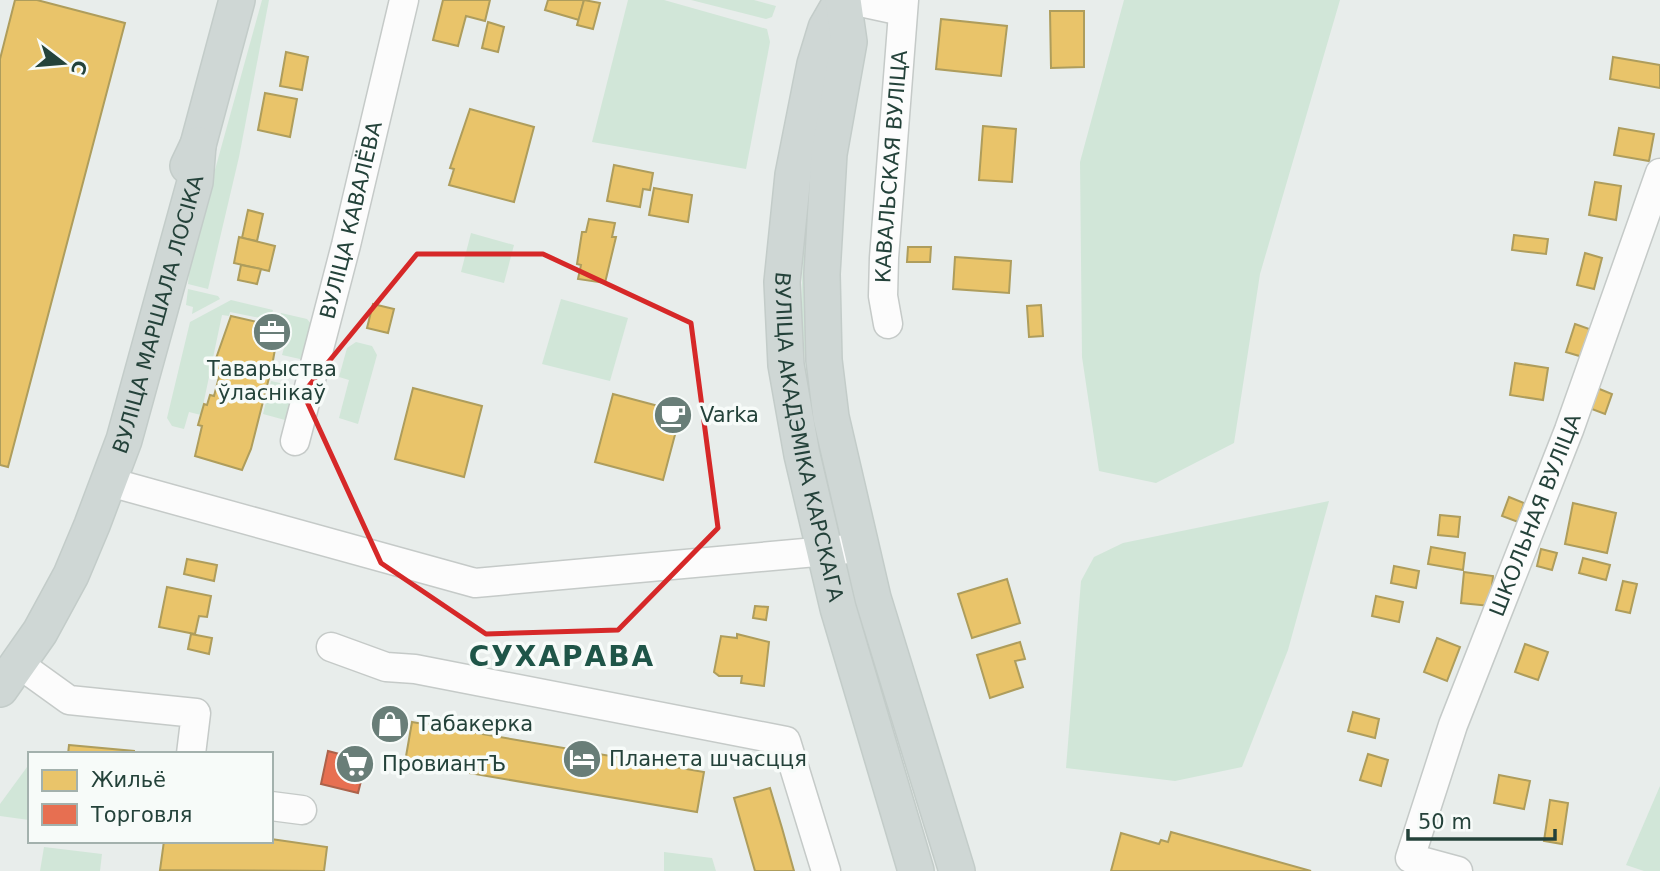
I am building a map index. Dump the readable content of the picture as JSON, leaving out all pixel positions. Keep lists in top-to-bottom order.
{
  "streets": {
    "main road": ["ВУЛІЦА МАРШАЛА ЛОСІКА", "ВУЛІЦА АКАДЭМІКА КАРСКАГА"],
    "street": ["КАВАЛЬСКАЯ ВУЛІЦА", "ВУЛІЦА КАВАЛЁВА", "ШКОЛЬНАЯ ВУЛІЦА"]
  },
  "districts": ["СУХАРАВА"],
  "places": {
    "office": ["Таварыства ўласнікаў"],
    "cafe": ["Varka"],
    "shop": ["Табакерка"],
    "hotel": ["Планета шчасцця"],
    "supermarket": ["ПровиантЪ"]
  },
  "legend": ["Жильё", "Торговля"],
  "scale_bar": "50 m",
  "north": "right"
}
